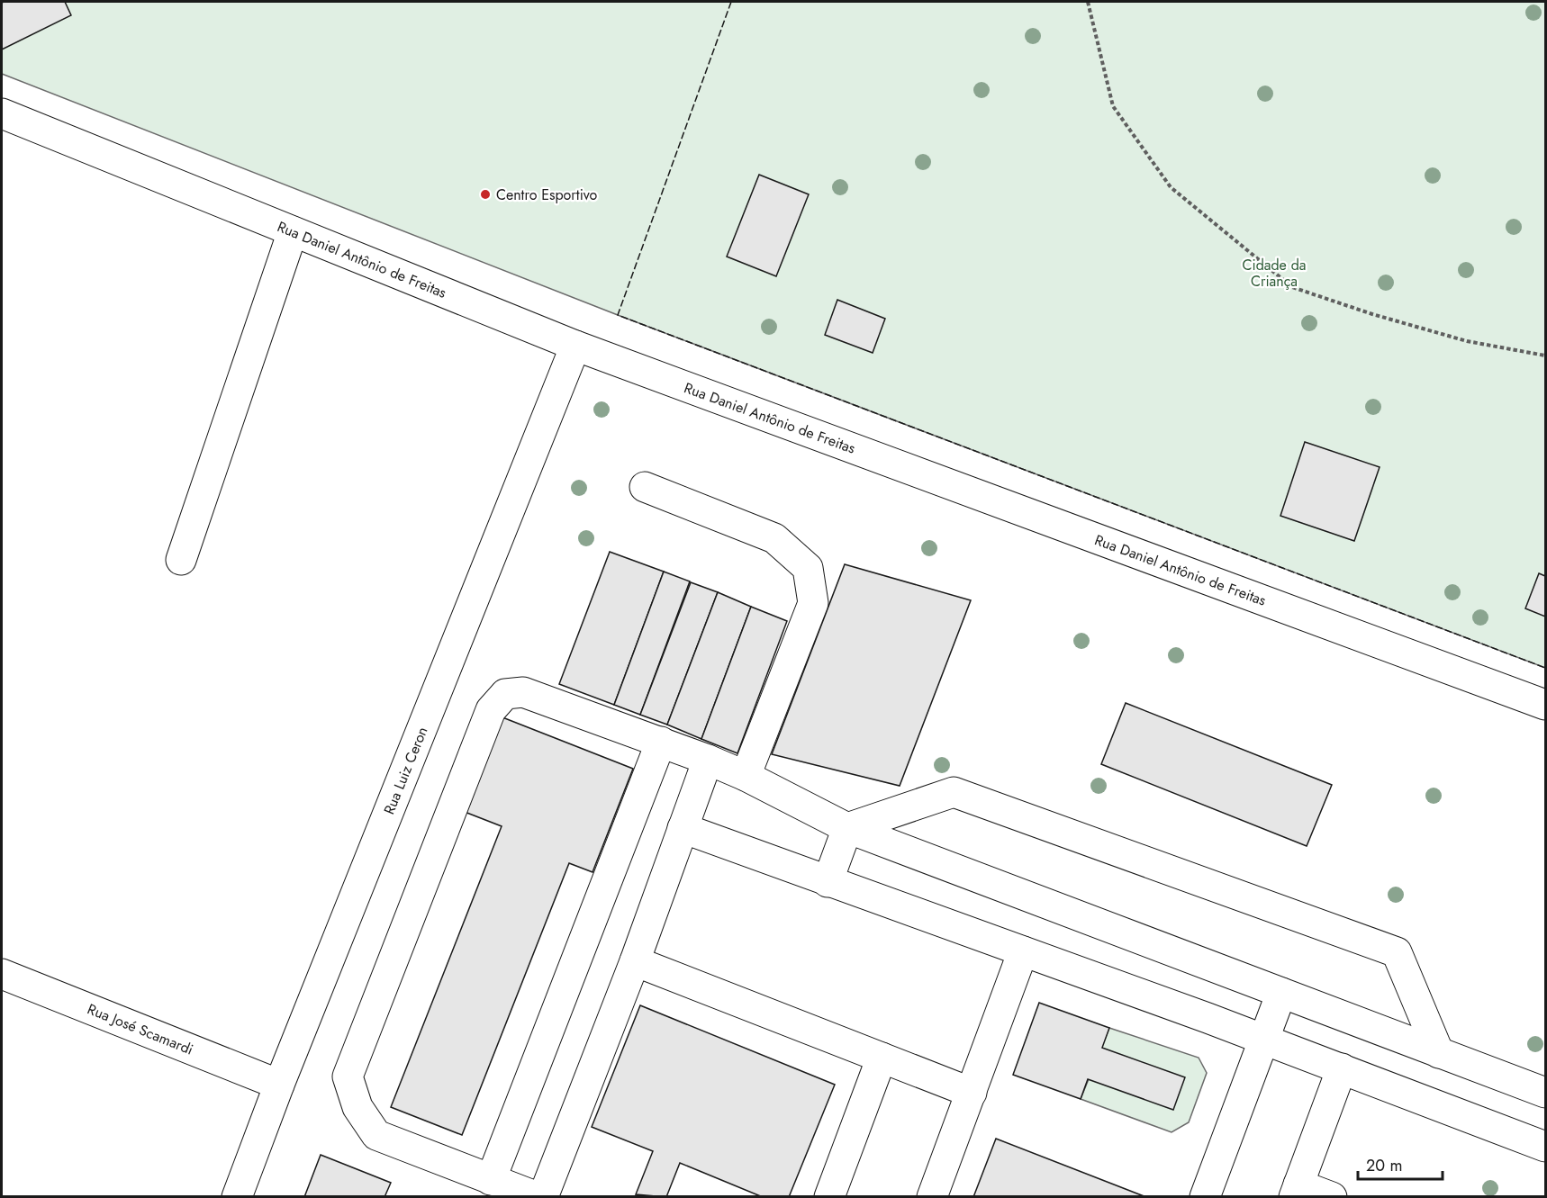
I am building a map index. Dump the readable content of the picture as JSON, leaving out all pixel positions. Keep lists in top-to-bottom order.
{
  "streets": {
    "street": ["Rua Daniel Antônio de Freitas", "Rua Luiz Ceron", "Rua José Scamardi"]
  },
  "crossings": [
    ["Rua Daniel Antônio de Freitas", "Rua Luiz Ceron"],
    ["Rua Luiz Ceron", "Rua José Scamardi"]
  ],
  "parks": ["Cidade da Criança"],
  "places": ["Centro Esportivo"],
  "scale_bar": "20 m"
}
